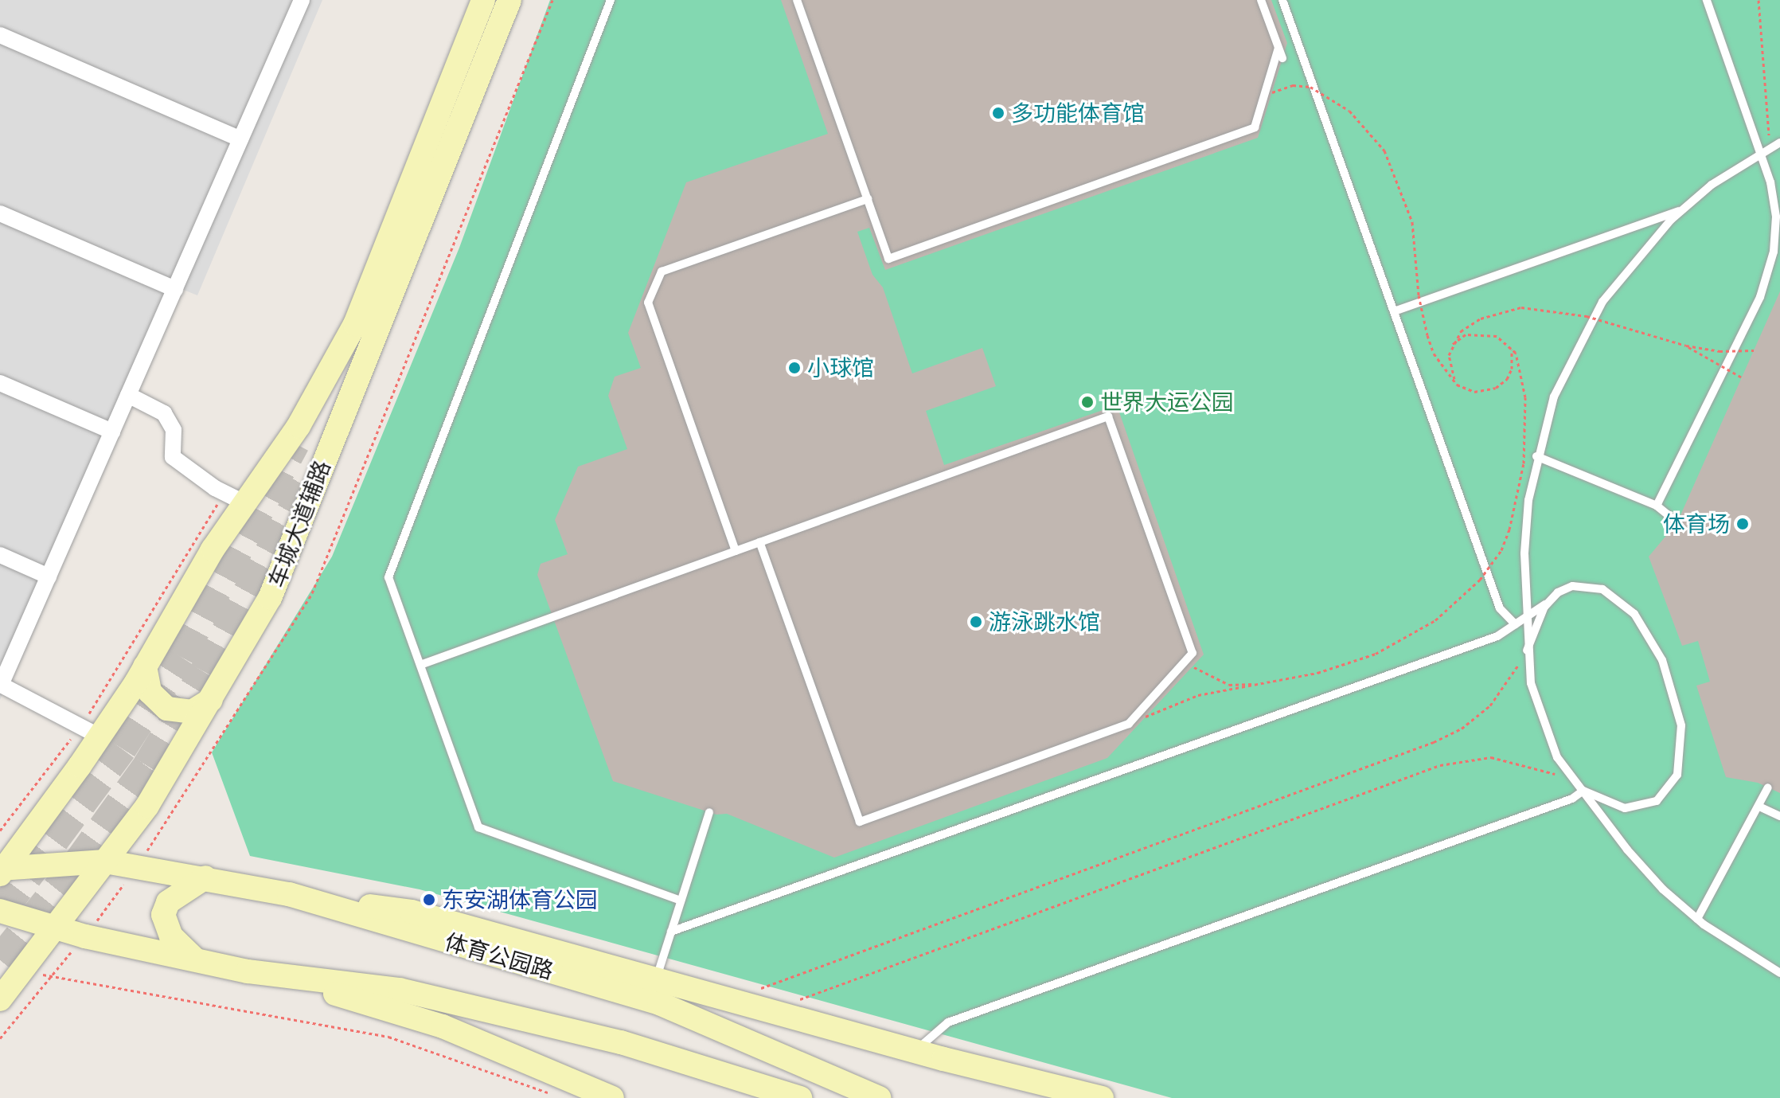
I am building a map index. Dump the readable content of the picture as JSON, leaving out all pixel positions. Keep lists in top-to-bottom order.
{
  "streets": {
    "main road": ["车城大道辅路", "体育公园路"]
  },
  "crossings": [
    ["车城大道辅路", "体育公园路"]
  ],
  "places": [
    "多功能体育馆",
    "小球馆",
    "世界大运公园",
    "体育场",
    "游泳跳水馆",
    "东安湖体育公园"
  ]
}
